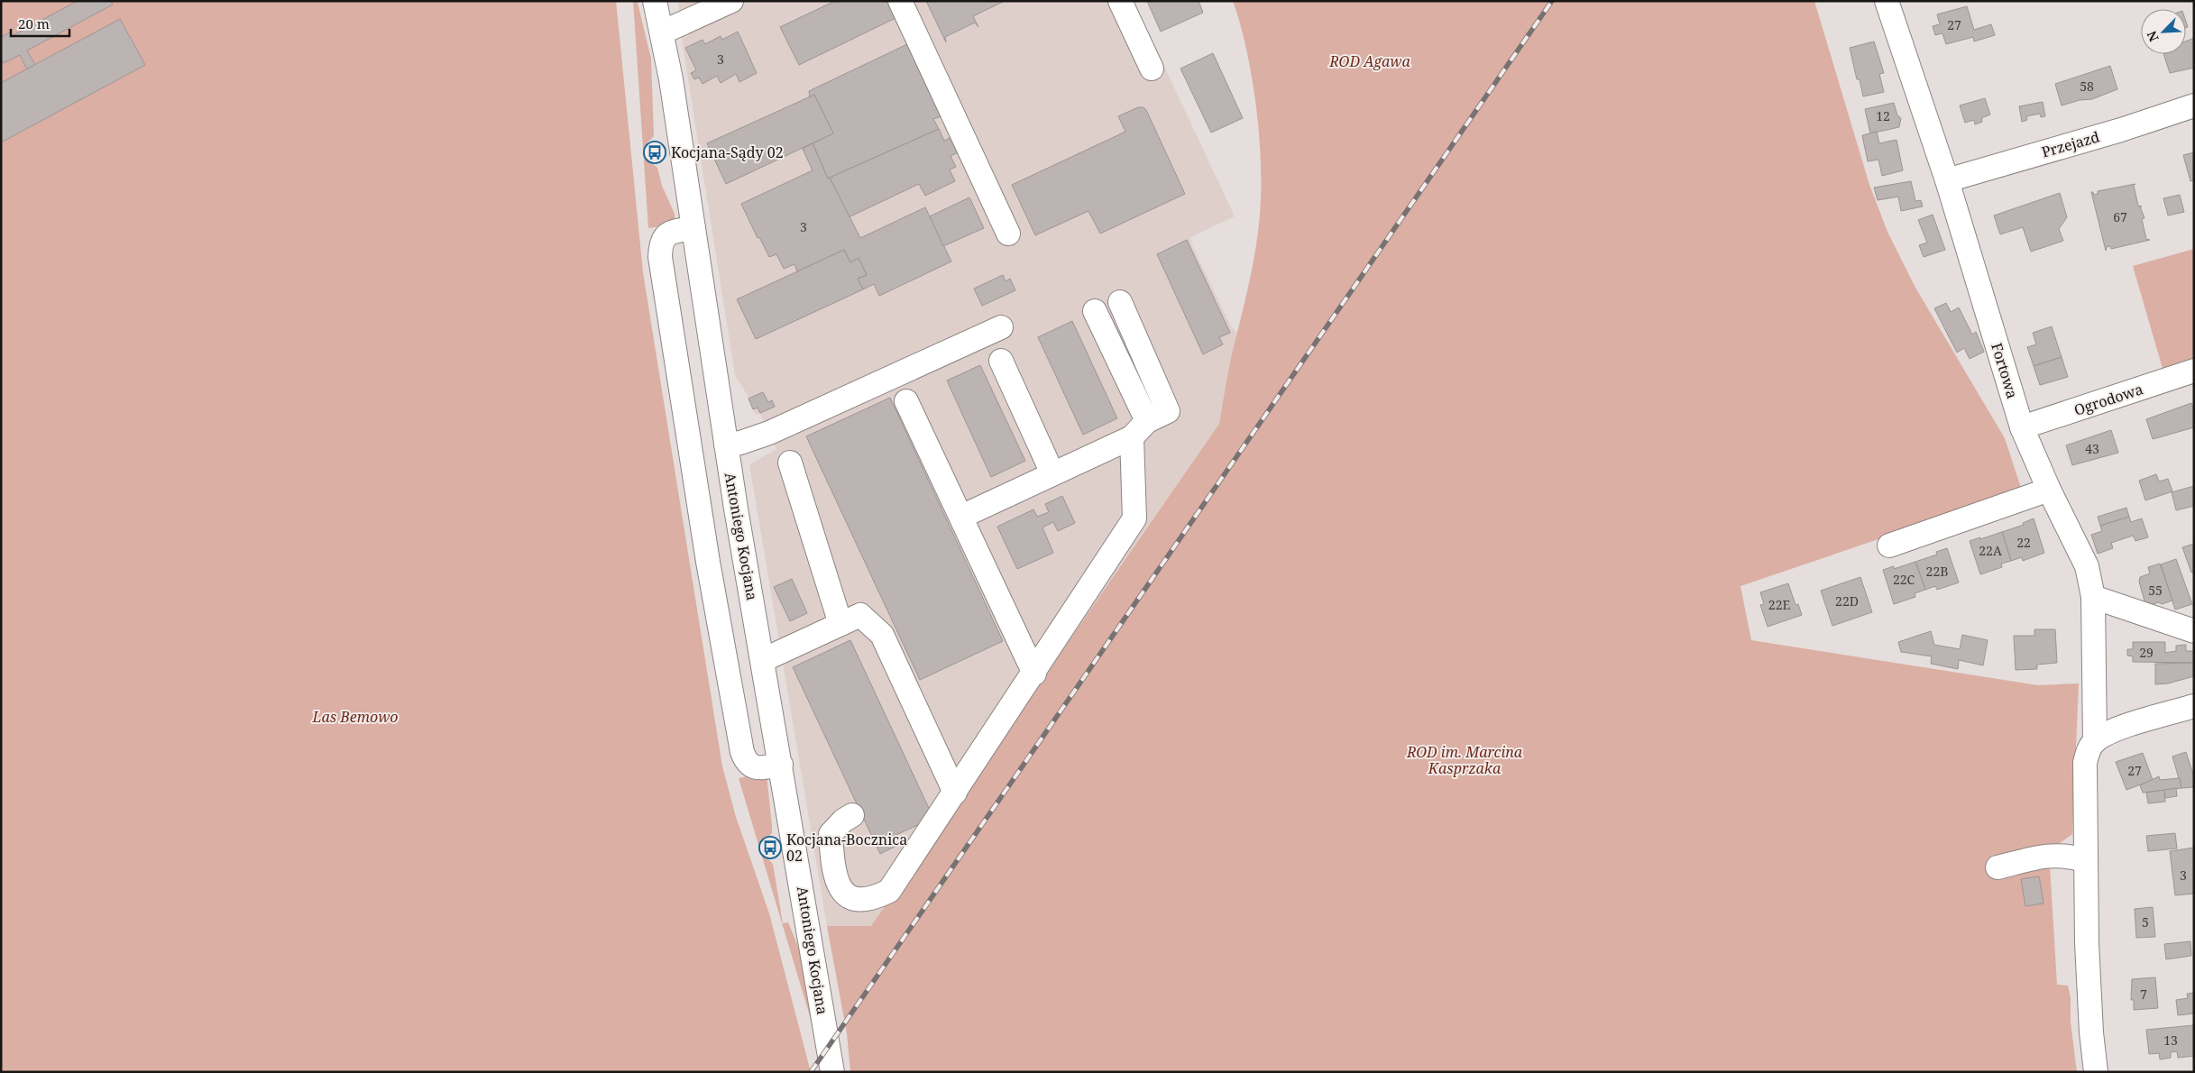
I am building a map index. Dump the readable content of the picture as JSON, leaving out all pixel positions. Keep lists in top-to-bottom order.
{
  "streets": {
    "street": [
      "Przejazd",
      "Fortowa",
      "Ogrodowa",
      "Antoniego Kocjana"
    ]
  },
  "crossings": [
    ["Przejazd", "Fortowa"],
    ["Fortowa", "Ogrodowa"]
  ],
  "parks": ["ROD Agawa", "Las Bemowo", "ROD im. Marcina Kasprzaka"],
  "places": {
    "bus stop": ["Kocjana-Sądy 02", "Kocjana-Bocznica 02"]
  },
  "house_numbers": [
    "27",
    "3",
    "58",
    "12",
    "67",
    "3",
    "43",
    "22",
    "22A",
    "22B",
    "22C",
    "55",
    "22D",
    "22E",
    "29",
    "27",
    "3",
    "5",
    "7",
    "13"
  ],
  "scale_bar": "20 m",
  "north": "bottom left"
}
